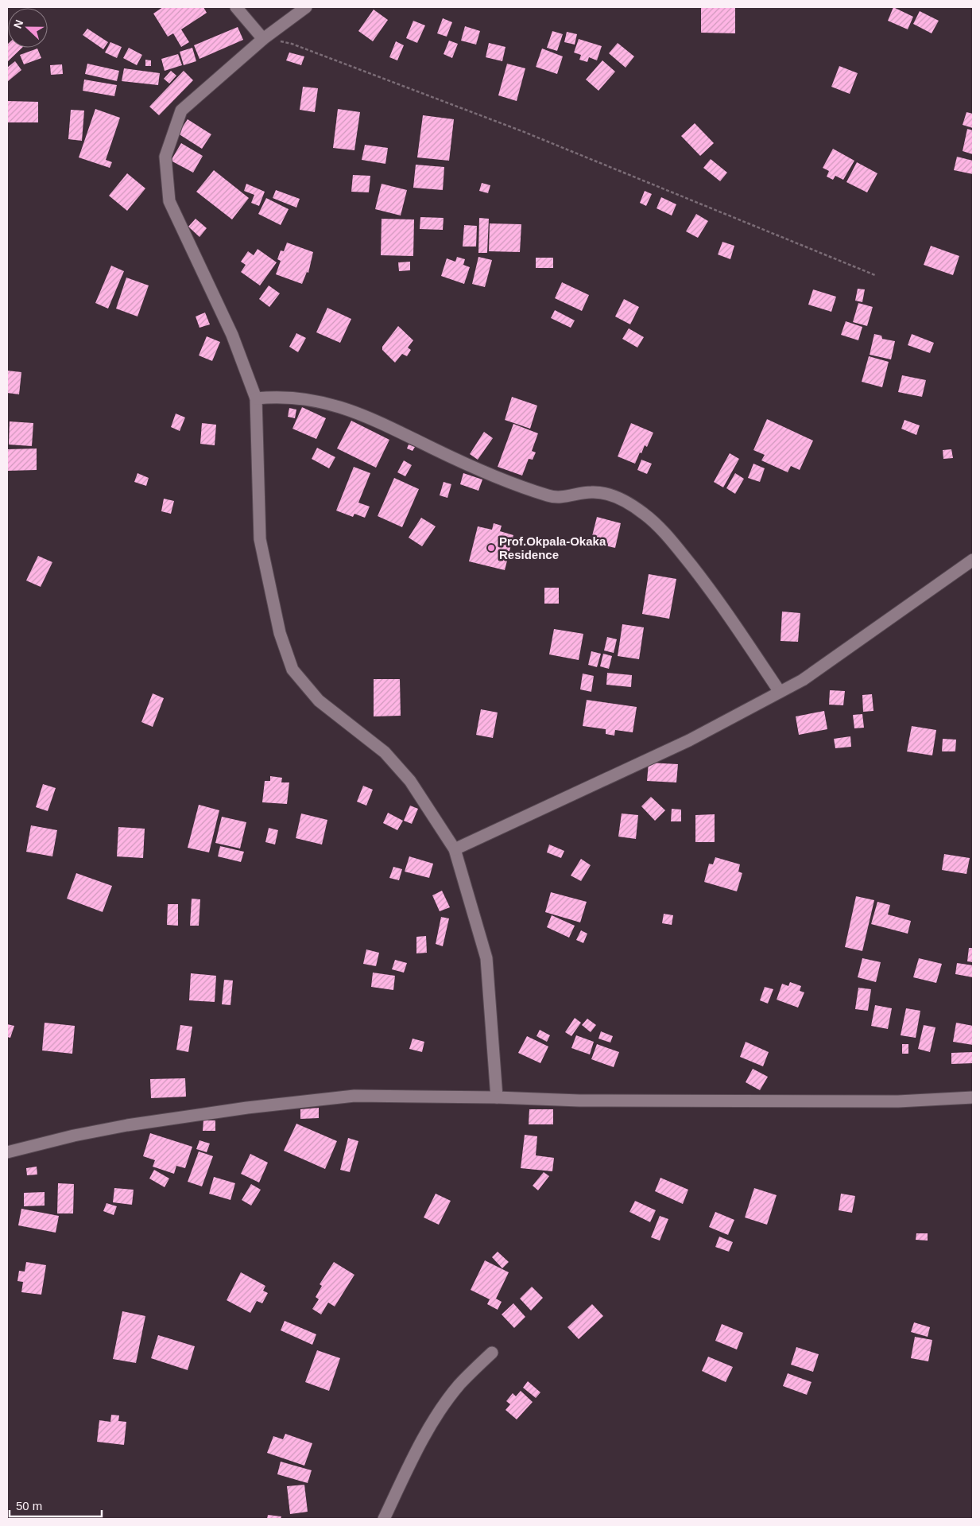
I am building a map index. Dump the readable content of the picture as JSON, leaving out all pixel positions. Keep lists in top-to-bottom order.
{
  "places": ["Prof.Okpala-Okaka Residence"],
  "scale_bar": "50 m",
  "north": "left"
}
